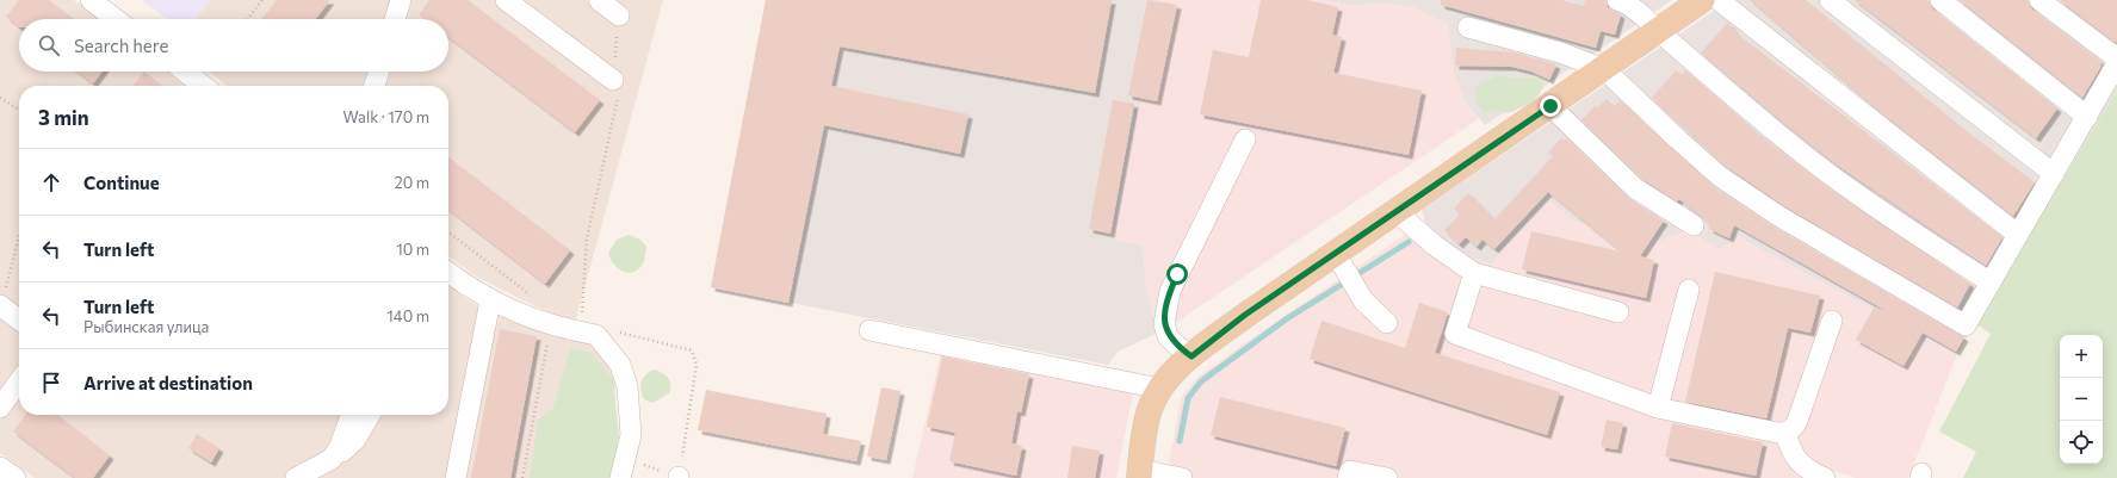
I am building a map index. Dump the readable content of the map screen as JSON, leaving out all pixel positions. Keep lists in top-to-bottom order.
{
  "page": {
    "search": "Search here",
    "heading": ["3 min", "Walk · 170 m"],
    "list": [
      ["Continue", "20 m"],
      ["Turn left", "10 m"],
      ["Turn left", "Рыбинская улица", "140 m"],
      "Arrive at destination"
    ],
    "map_buttons": ["+", "−"]
  }
}
